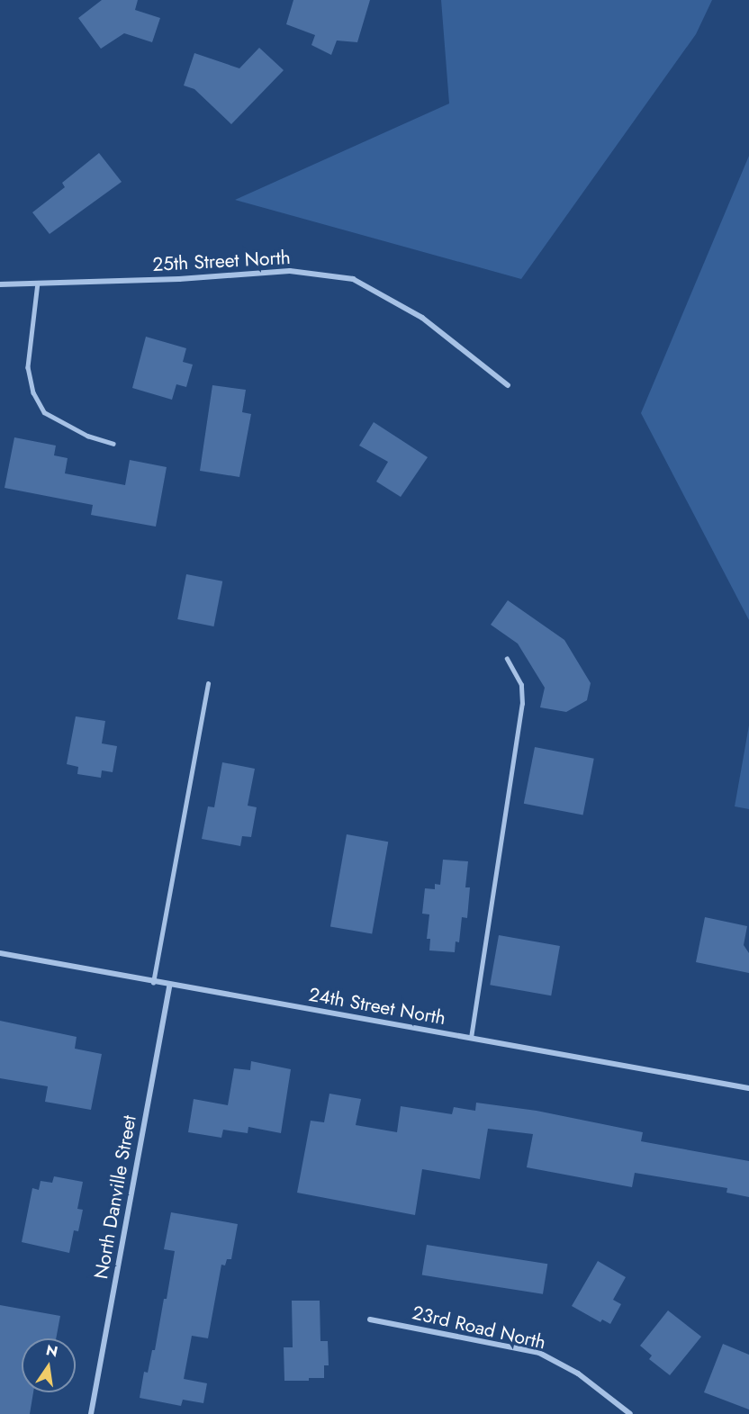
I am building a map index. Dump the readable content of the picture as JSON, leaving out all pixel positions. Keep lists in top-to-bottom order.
{
  "streets": {
    "street": [
      "25th Street North",
      "24th Street North",
      "North Danville Street",
      "23rd Road North"
    ]
  },
  "crossings": [
    ["24th Street North", "North Danville Street"]
  ],
  "north": "top"
}
